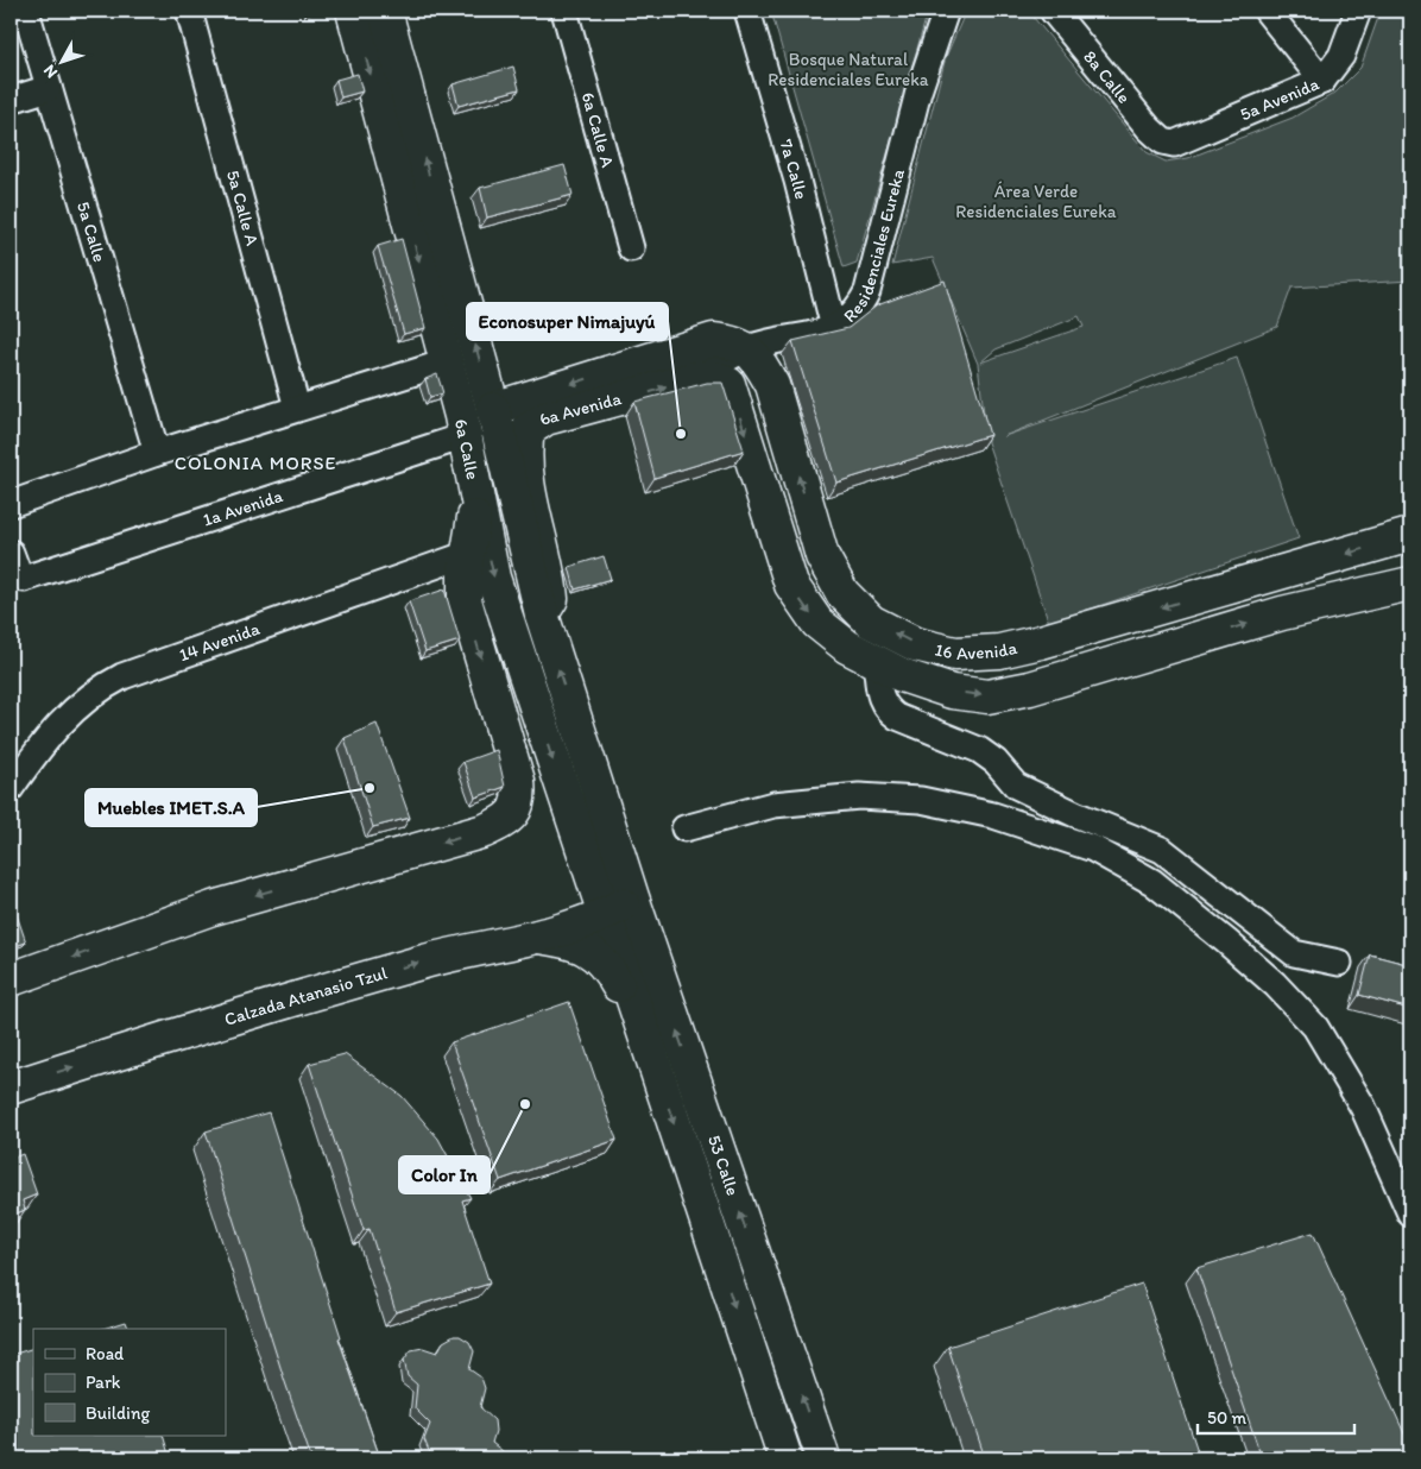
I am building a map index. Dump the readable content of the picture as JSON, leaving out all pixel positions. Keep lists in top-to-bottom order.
{
  "streets": {
    "main road": [
      "6a Avenida",
      "6a Calle",
      "16 Avenida",
      "Calzada Atanasio Tzul",
      "53 Calle"
    ],
    "street": [
      "8a Calle",
      "5a Avenida",
      "6a Calle A",
      "7a Calle",
      "5a Calle A",
      "5a Calle",
      "Residenciales Eureka",
      "1a Avenida",
      "14 Avenida"
    ]
  },
  "crossings": [
    ["8a Calle", "5a Avenida"],
    ["7a Calle", "Residenciales Eureka"],
    ["Residenciales Eureka", "6a Avenida"],
    ["Residenciales Eureka", "16 Avenida"],
    ["6a Avenida", "6a Calle"],
    ["6a Avenida", "16 Avenida"],
    ["6a Calle", "1a Avenida"],
    ["6a Calle", "Calzada Atanasio Tzul"],
    ["6a Calle", "53 Calle"],
    ["Calzada Atanasio Tzul", "53 Calle"]
  ],
  "one_way": ["Calzada Atanasio Tzul"],
  "districts": ["COLONIA MORSE"],
  "parks": ["Bosque Natural Residenciales Eureka", "Área Verde Residenciales Eureka"],
  "places": ["Econosuper Nimajuyú", "Muebles IMET.S.A", "Color In"],
  "legend": ["Road", "Park", "Building"],
  "scale_bar": "50 m",
  "north": "bottom left"
}
